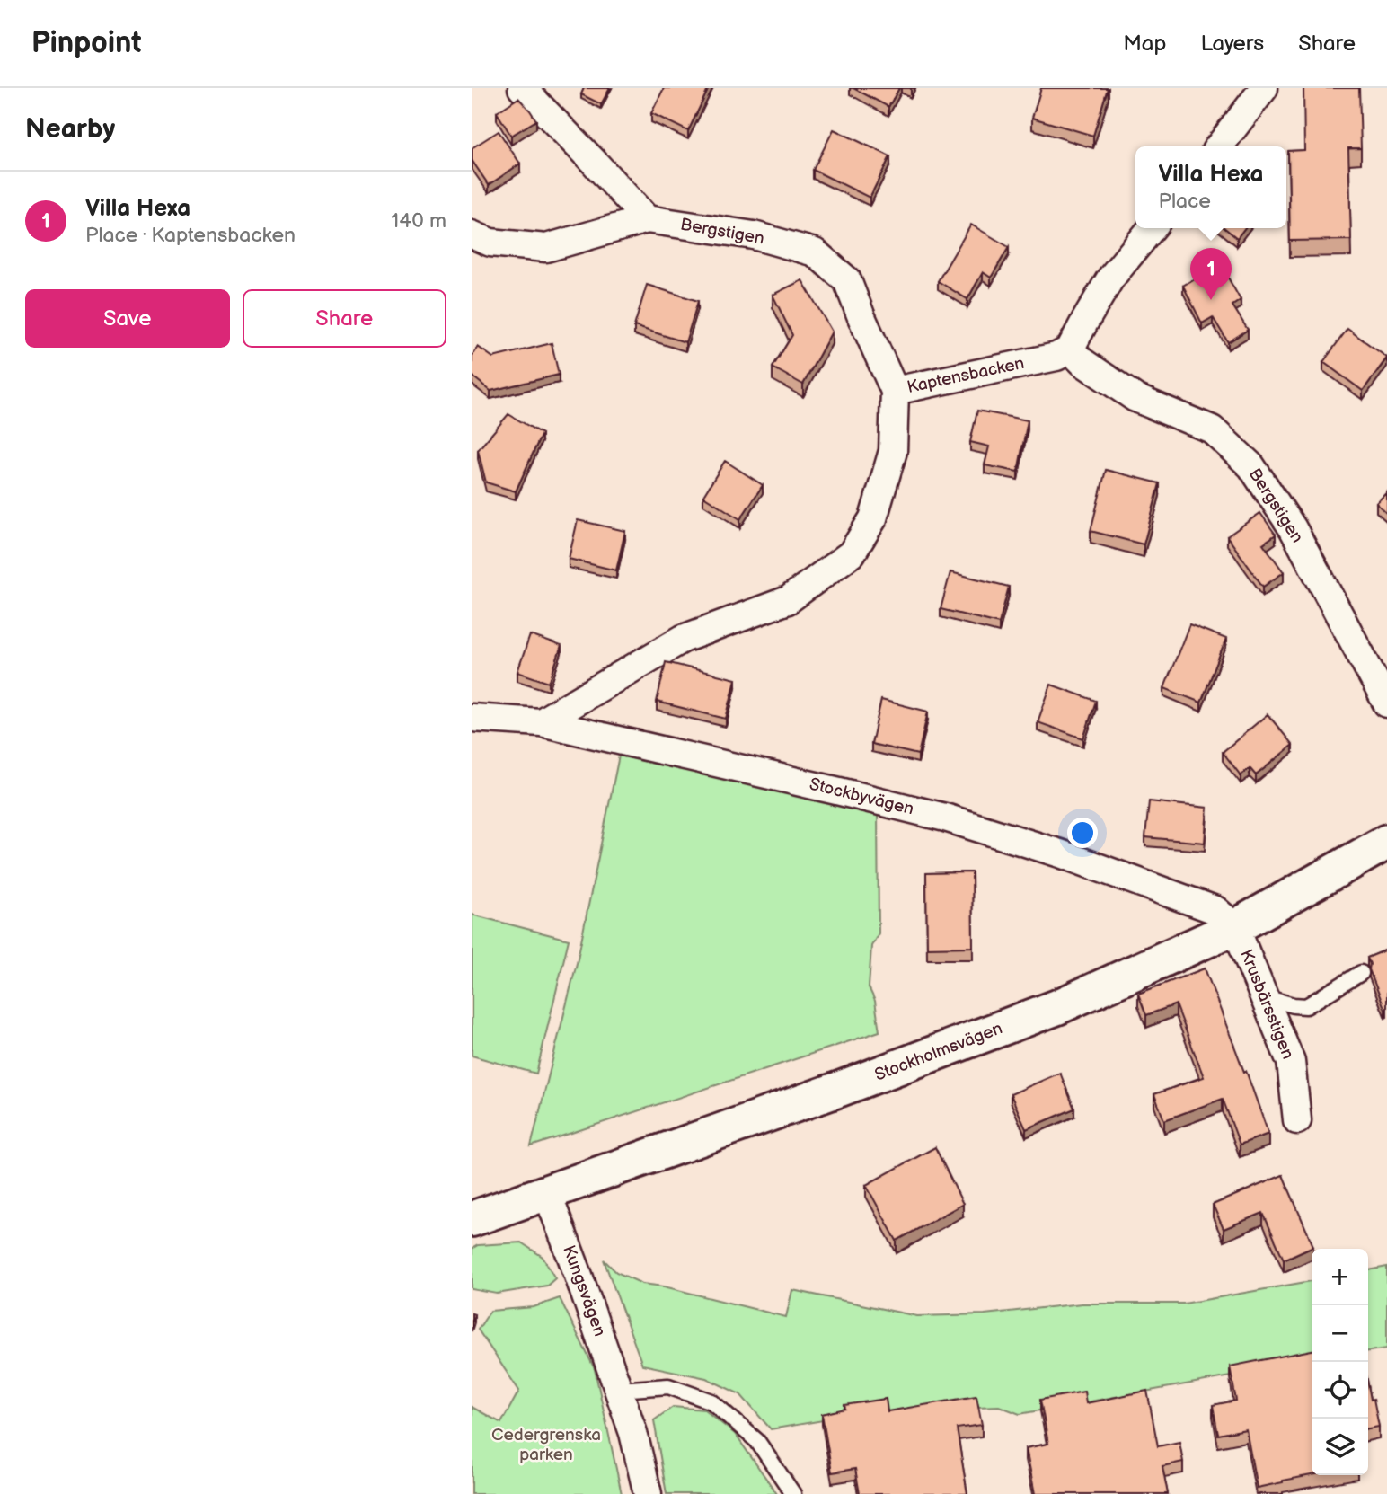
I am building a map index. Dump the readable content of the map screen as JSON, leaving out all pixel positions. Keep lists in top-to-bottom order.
{
  "streets": {
    "street": [
      "Bergstigen",
      "Kaptensbacken",
      "Stockbyvägen",
      "Krusbärsstigen",
      "Stockholmsvägen",
      "Kungsvägen"
    ]
  },
  "crossings": [
    ["Bergstigen", "Kaptensbacken"],
    ["Kaptensbacken", "Stockbyvägen"],
    ["Stockbyvägen", "Krusbärsstigen"],
    ["Stockbyvägen", "Stockholmsvägen"],
    ["Krusbärsstigen", "Stockholmsvägen"],
    ["Stockholmsvägen", "Kungsvägen"]
  ],
  "parks": ["Cedergrenska parken"],
  "page": {
    "header": "Pinpoint",
    "nav": ["Map", "Layers", "Share"],
    "heading": "Nearby",
    "popup": ["Villa Hexa", "Place"],
    "list": [
      {
        "mark": "1",
        "name": "Villa Hexa",
        "note": "Place · Kaptensbacken",
        "value": "140 m"
      }
    ],
    "pins": "1",
    "buttons": ["Save", "Share"],
    "map_buttons": ["+", "−"]
  }
}
